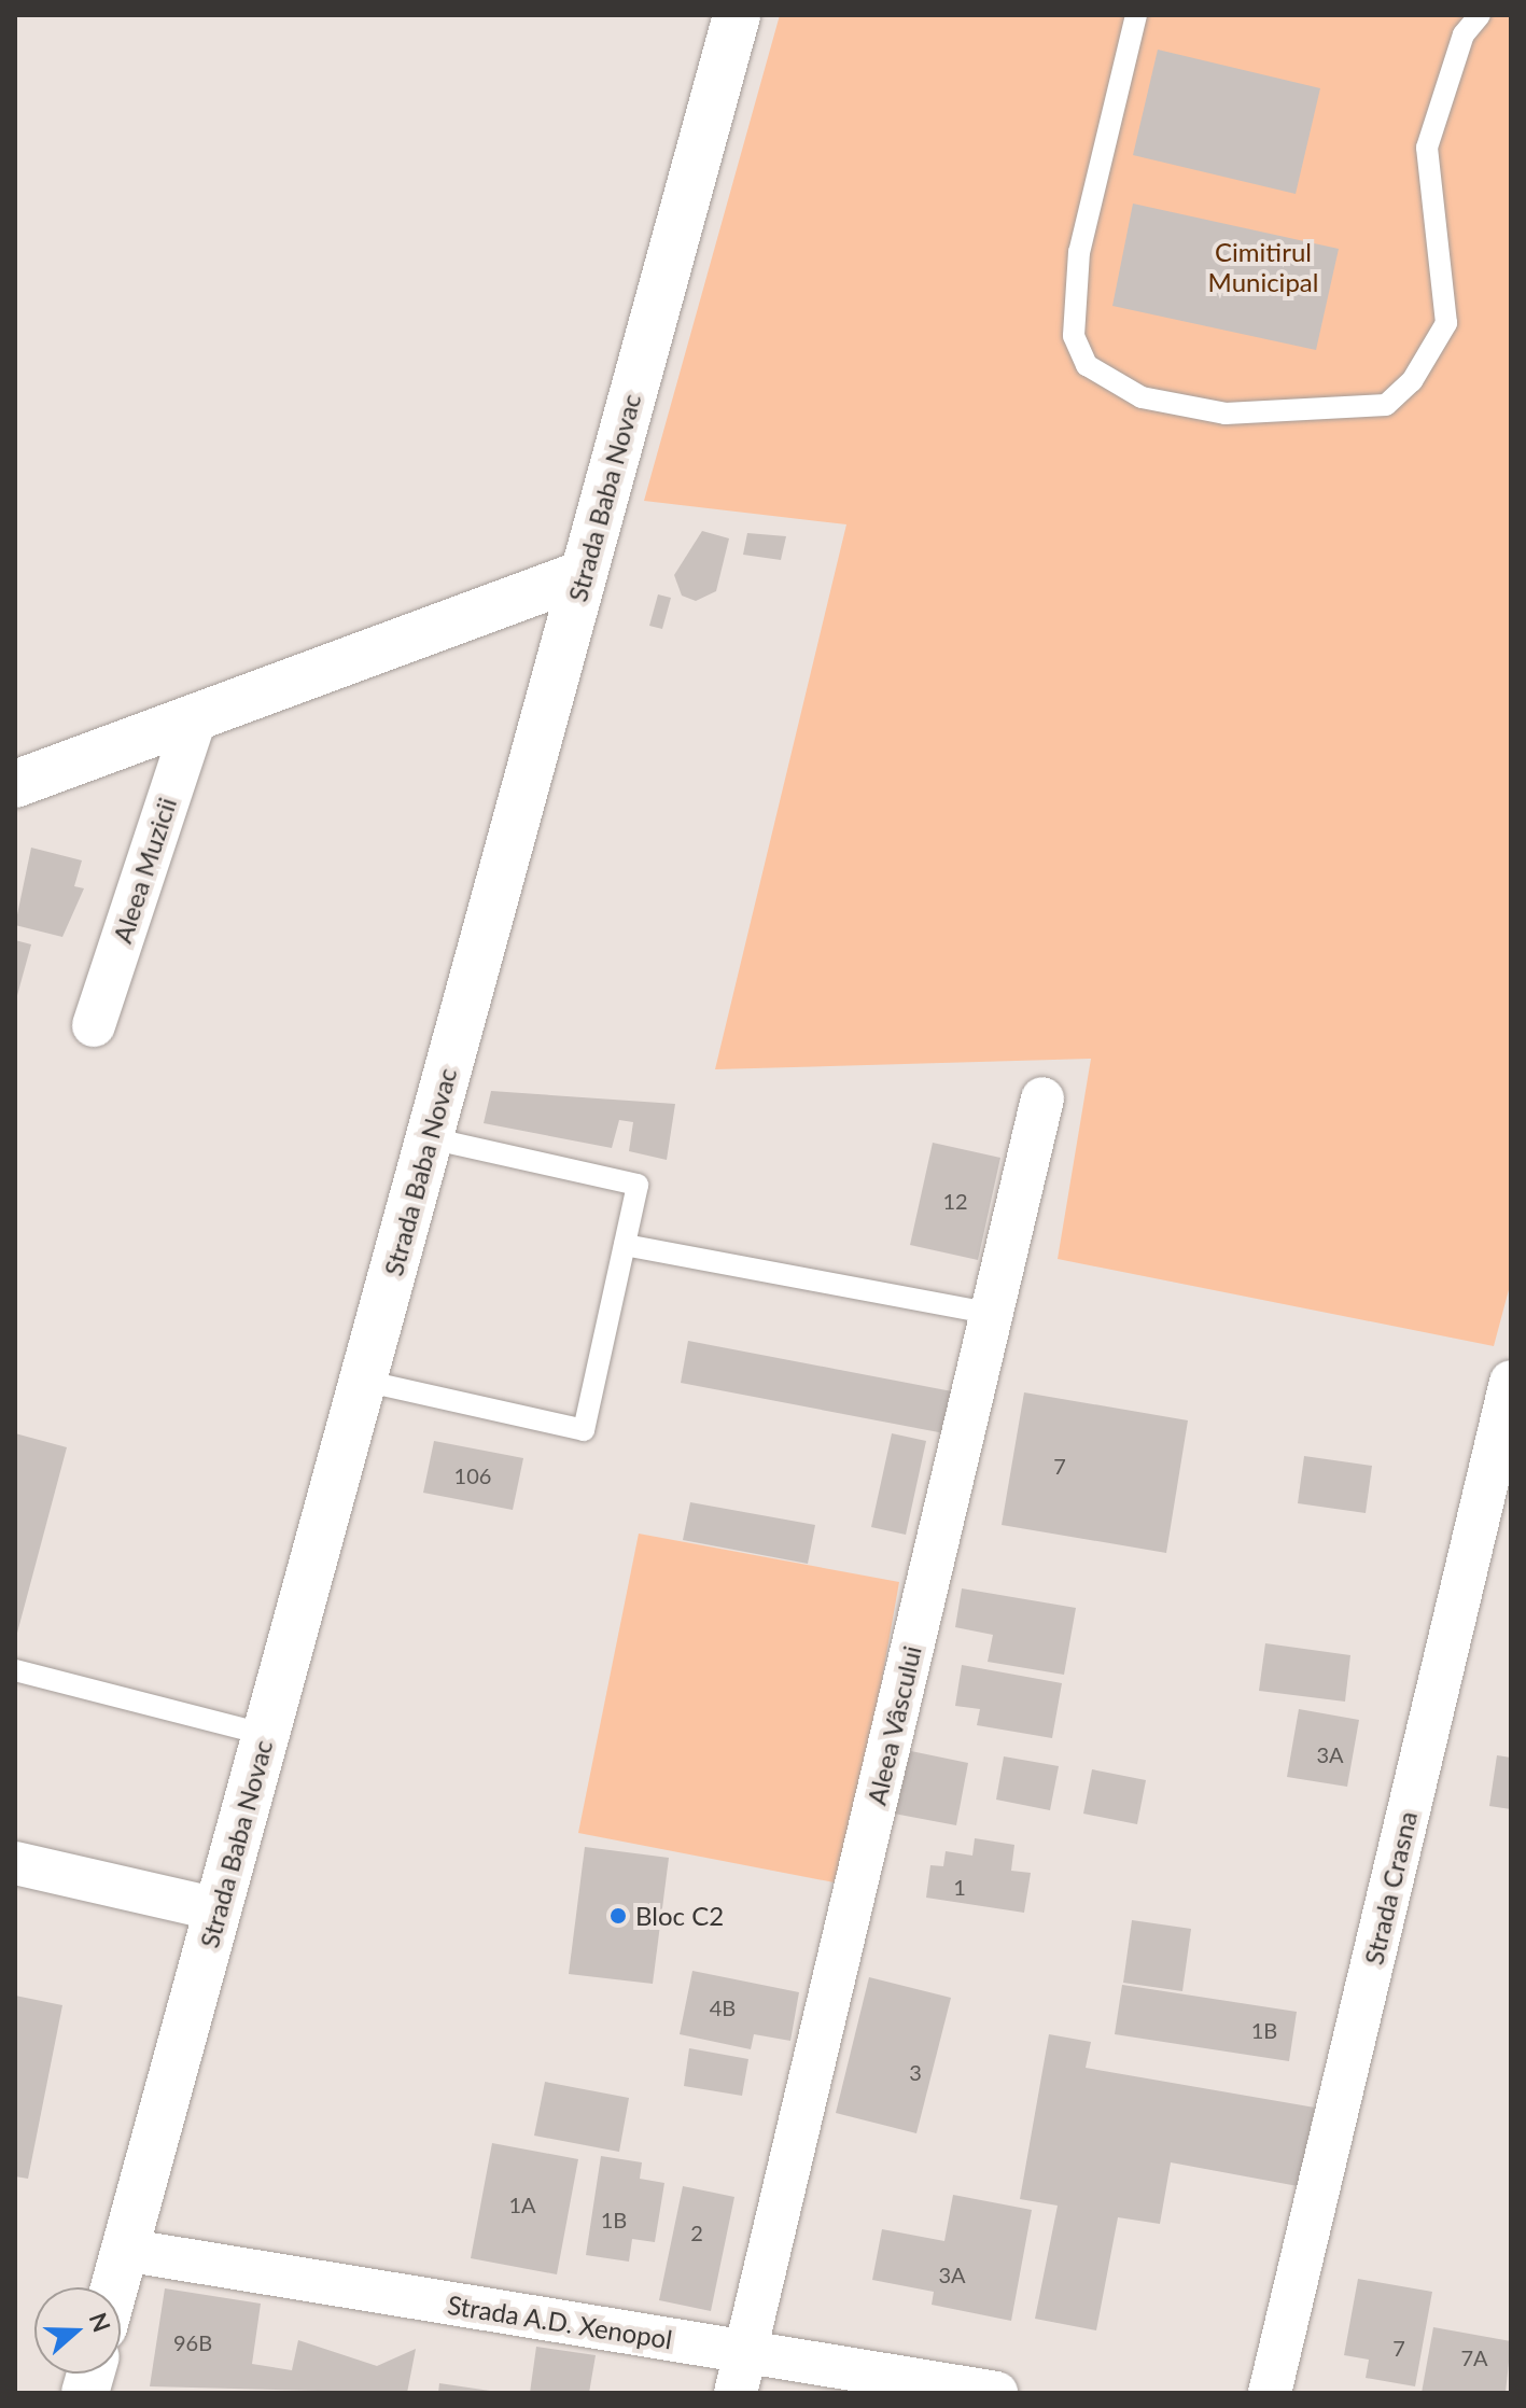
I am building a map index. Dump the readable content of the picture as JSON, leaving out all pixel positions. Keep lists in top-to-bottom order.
{
  "streets": {
    "main road": ["Strada Baba Novac"],
    "street": [
      "Aleea Muzicii",
      "Aleea Vâscului",
      "Strada Crasna",
      "Strada A.D. Xenopol"
    ]
  },
  "crossings": [
    ["Strada Baba Novac", "Strada A.D. Xenopol"],
    ["Aleea Vâscului", "Strada A.D. Xenopol"]
  ],
  "parks": ["Cimitirul Municipal"],
  "places": ["Bloc C2"],
  "house_numbers": [
    "12",
    "7",
    "106",
    "3A",
    "1",
    "4B",
    "1B",
    "3",
    "1A",
    "1B",
    "2",
    "3A",
    "96B",
    "7",
    "7A"
  ],
  "north": "right"
}
